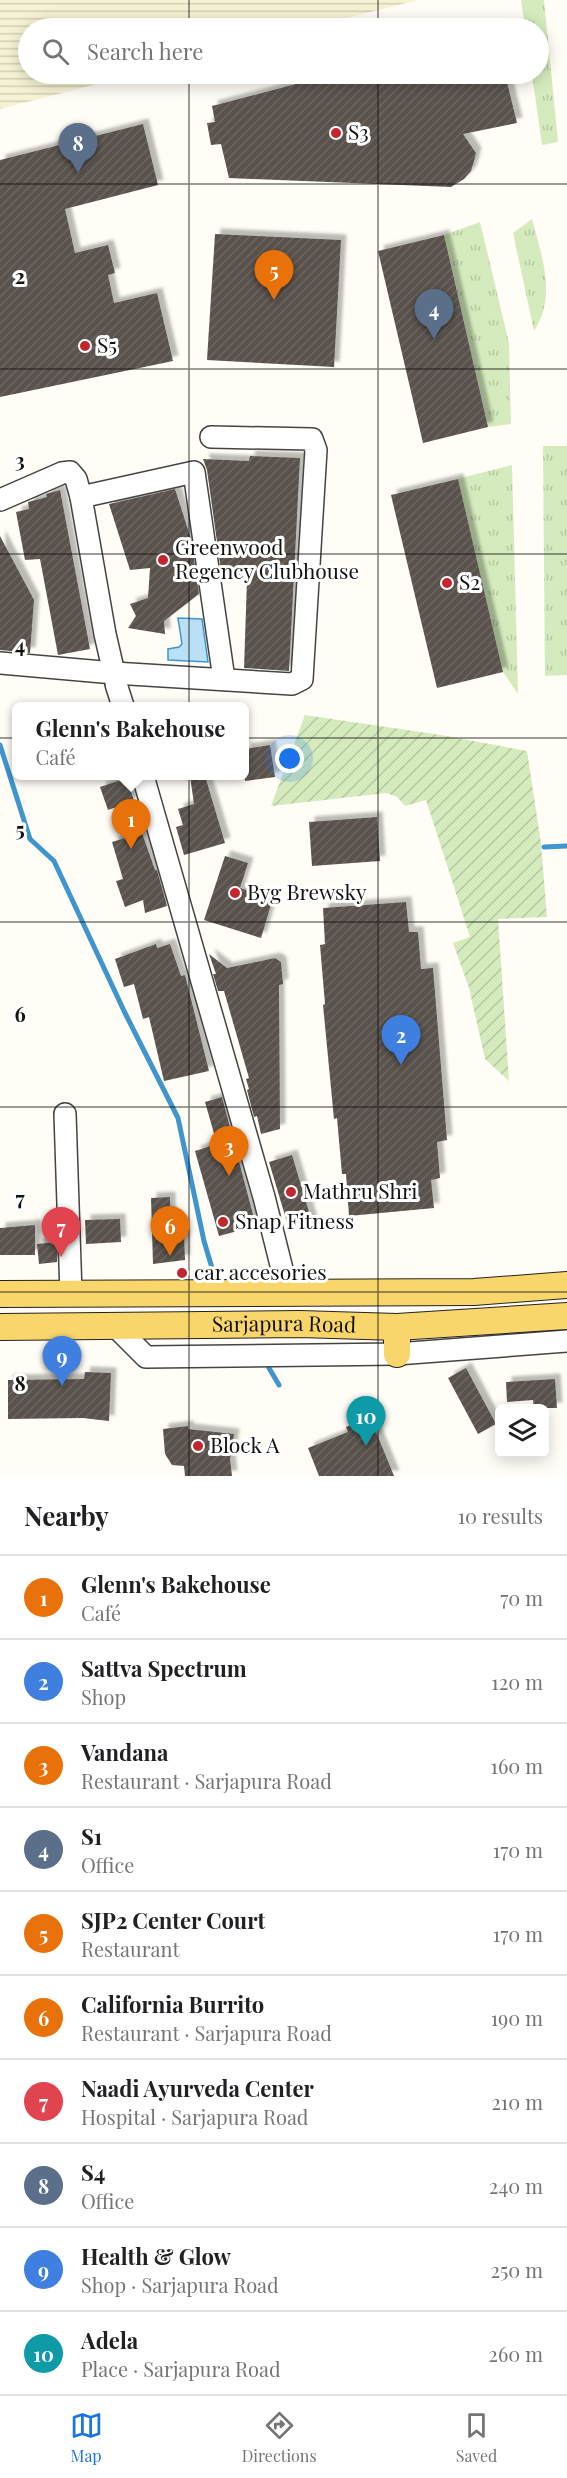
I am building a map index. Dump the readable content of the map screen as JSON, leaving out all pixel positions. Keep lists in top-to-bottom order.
{
  "streets": {
    "main road": ["Sarjapura Road"]
  },
  "places": [
    "S3",
    "S5",
    "Greenwood Regency Clubhouse",
    "S2",
    "Byg Brewsky",
    "Mathru Shri",
    "Snap Fitness",
    "car accesories",
    "Block A"
  ],
  "page": {
    "search": "Search here",
    "pins": [
      "8",
      "5",
      "4",
      "1",
      "2",
      "3",
      "6",
      "7",
      "9",
      "10"
    ],
    "popup": ["Glenn's Bakehouse", "Café"],
    "heading": ["Nearby", "10 results"],
    "list": [
      {
        "mark": "1",
        "name": "Glenn's Bakehouse",
        "note": "Café",
        "value": "70 m"
      },
      {
        "mark": "2",
        "name": "Sattva Spectrum",
        "note": "Shop",
        "value": "120 m"
      },
      {
        "mark": "3",
        "name": "Vandana",
        "note": "Restaurant · Sarjapura Road",
        "value": "160 m"
      },
      {
        "mark": "4",
        "name": "S1",
        "note": "Office",
        "value": "170 m"
      },
      {
        "mark": "5",
        "name": "SJP2 Center Court",
        "note": "Restaurant",
        "value": "170 m"
      },
      {
        "mark": "6",
        "name": "California Burrito",
        "note": "Restaurant · Sarjapura Road",
        "value": "190 m"
      },
      {
        "mark": "7",
        "name": "Naadi Ayurveda Center",
        "note": "Hospital · Sarjapura Road",
        "value": "210 m"
      },
      {
        "mark": "8",
        "name": "S4",
        "note": "Office",
        "value": "240 m"
      },
      {
        "mark": "9",
        "name": "Health & Glow",
        "note": "Shop · Sarjapura Road",
        "value": "250 m"
      },
      {
        "mark": "10",
        "name": "Adela",
        "note": "Place · Sarjapura Road",
        "value": "260 m"
      }
    ],
    "nav": ["Map", "Directions", "Saved"]
  },
  "grid": {
    "rows": [
      "2",
      "3",
      "4",
      "5",
      "6",
      "7",
      "8"
    ]
  }
}
